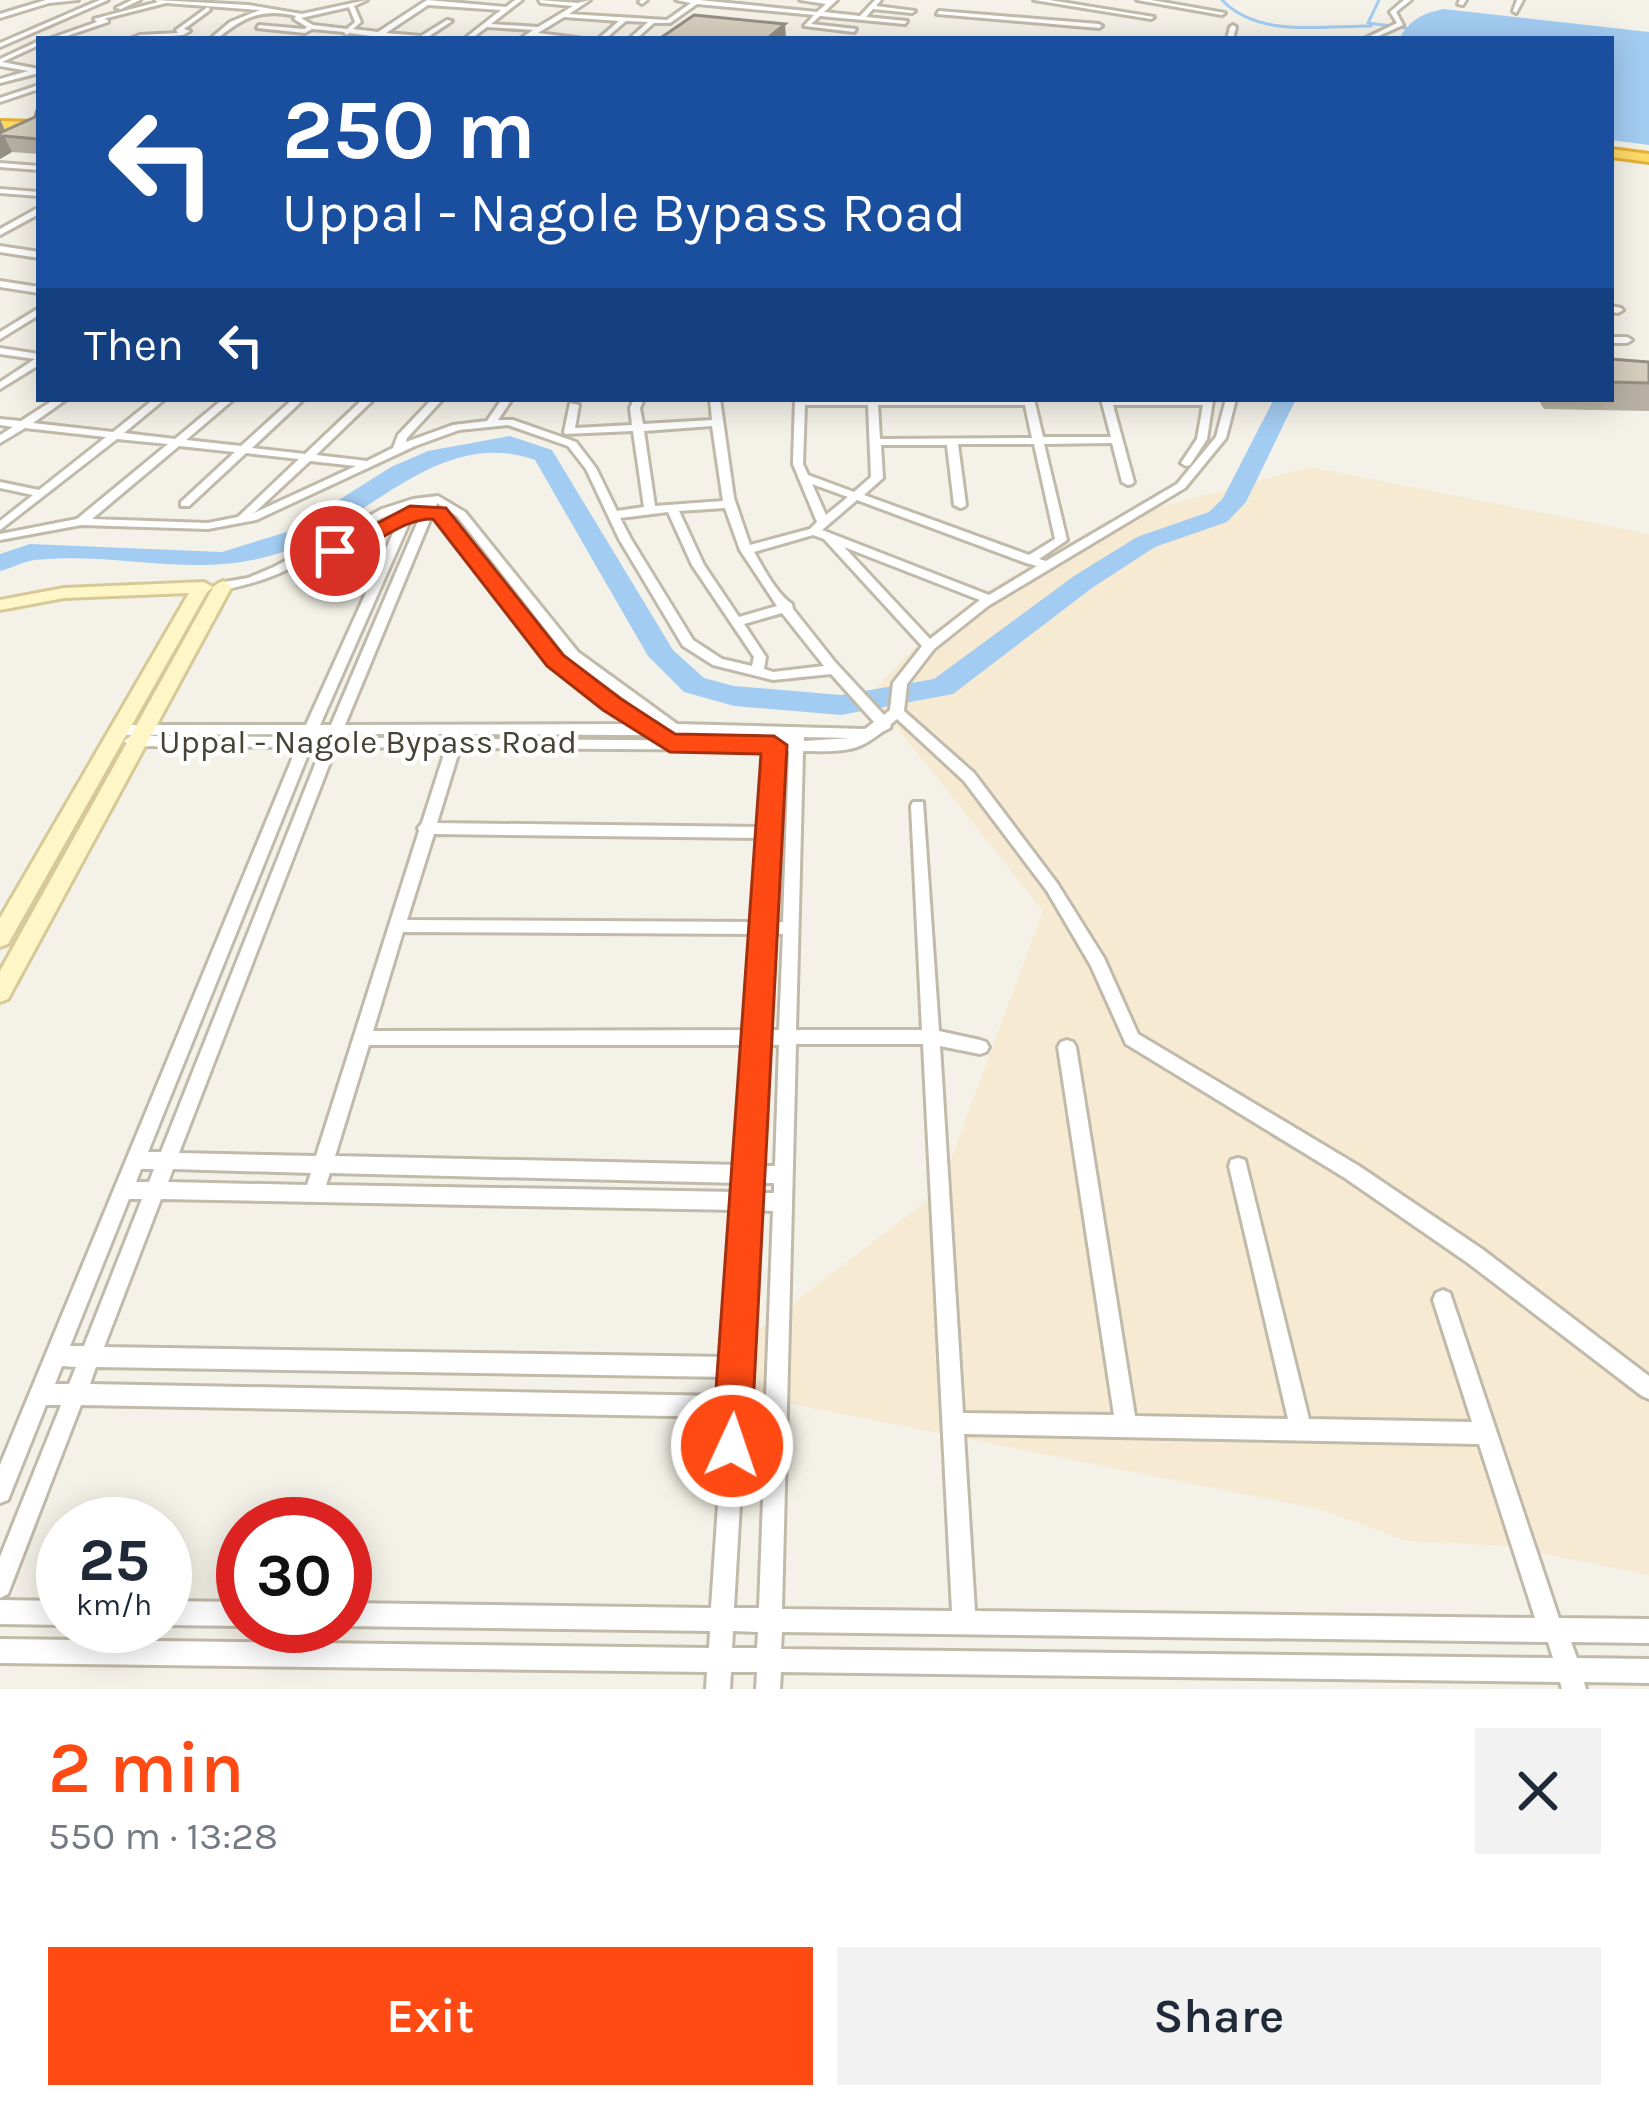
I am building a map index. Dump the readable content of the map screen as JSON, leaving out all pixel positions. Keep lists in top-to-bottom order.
{
  "streets": {
    "street": ["Uppal - Nagole Bypass Road"]
  },
  "page": {
    "turn": ["250 m", "Uppal - Nagole Bypass Road"],
    "then": "Then",
    "speed": "25 km/h",
    "limit": "30",
    "heading": ["2 min", "550 m · 13:28"],
    "buttons": ["Exit", "Share"]
  }
}
